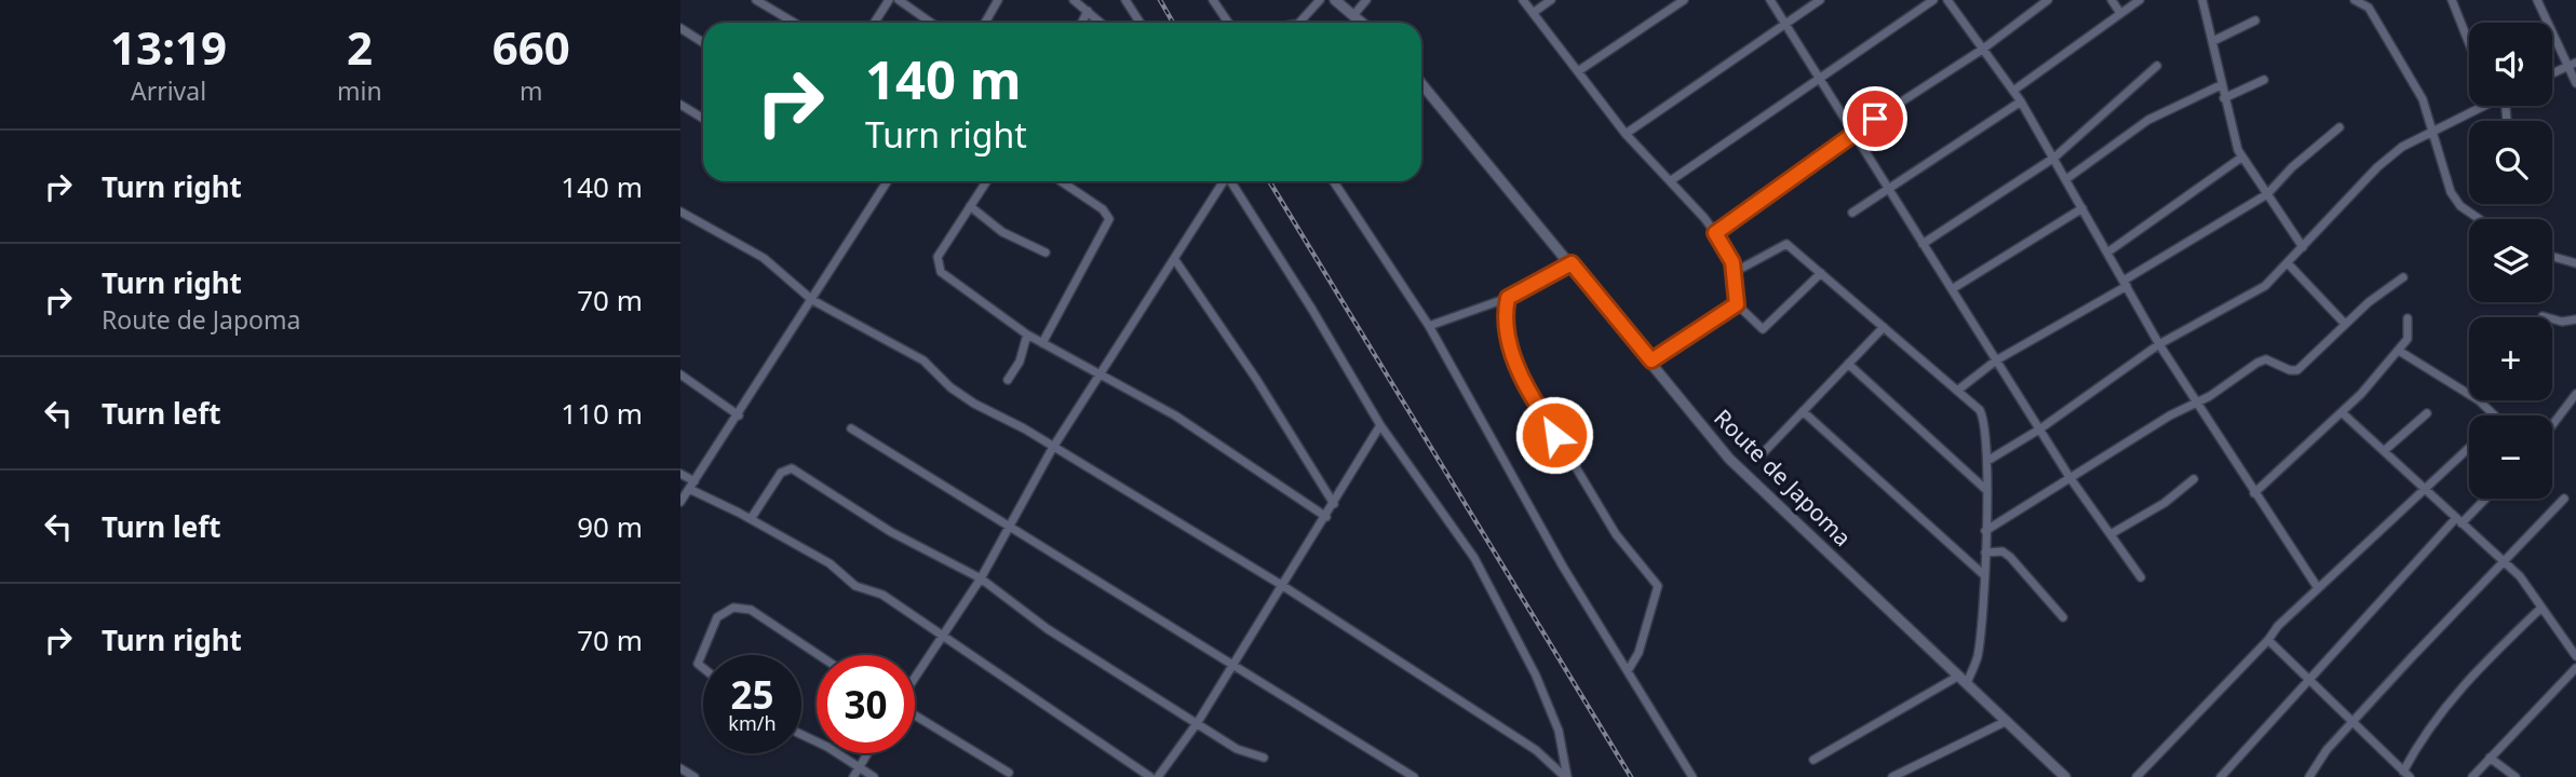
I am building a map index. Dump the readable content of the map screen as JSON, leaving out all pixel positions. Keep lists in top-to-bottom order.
{
  "streets": {
    "street": ["Route de Japoma"]
  },
  "page": {
    "eta": [
      "13:19",
      "Arrival",
      "2",
      "min",
      "660",
      "m"
    ],
    "map_buttons": ["+", "−"],
    "turn": ["140 m", "Turn right"],
    "list": [
      {
        "name": "Turn right",
        "value": "140 m"
      },
      {
        "name": "Turn right",
        "note": "Route de Japoma",
        "value": "70 m"
      },
      {
        "name": "Turn left",
        "value": "110 m"
      },
      {
        "name": "Turn left",
        "value": "90 m"
      },
      {
        "name": "Turn right",
        "value": "70 m"
      }
    ],
    "speed": "25 km/h",
    "limit": "30"
  }
}
